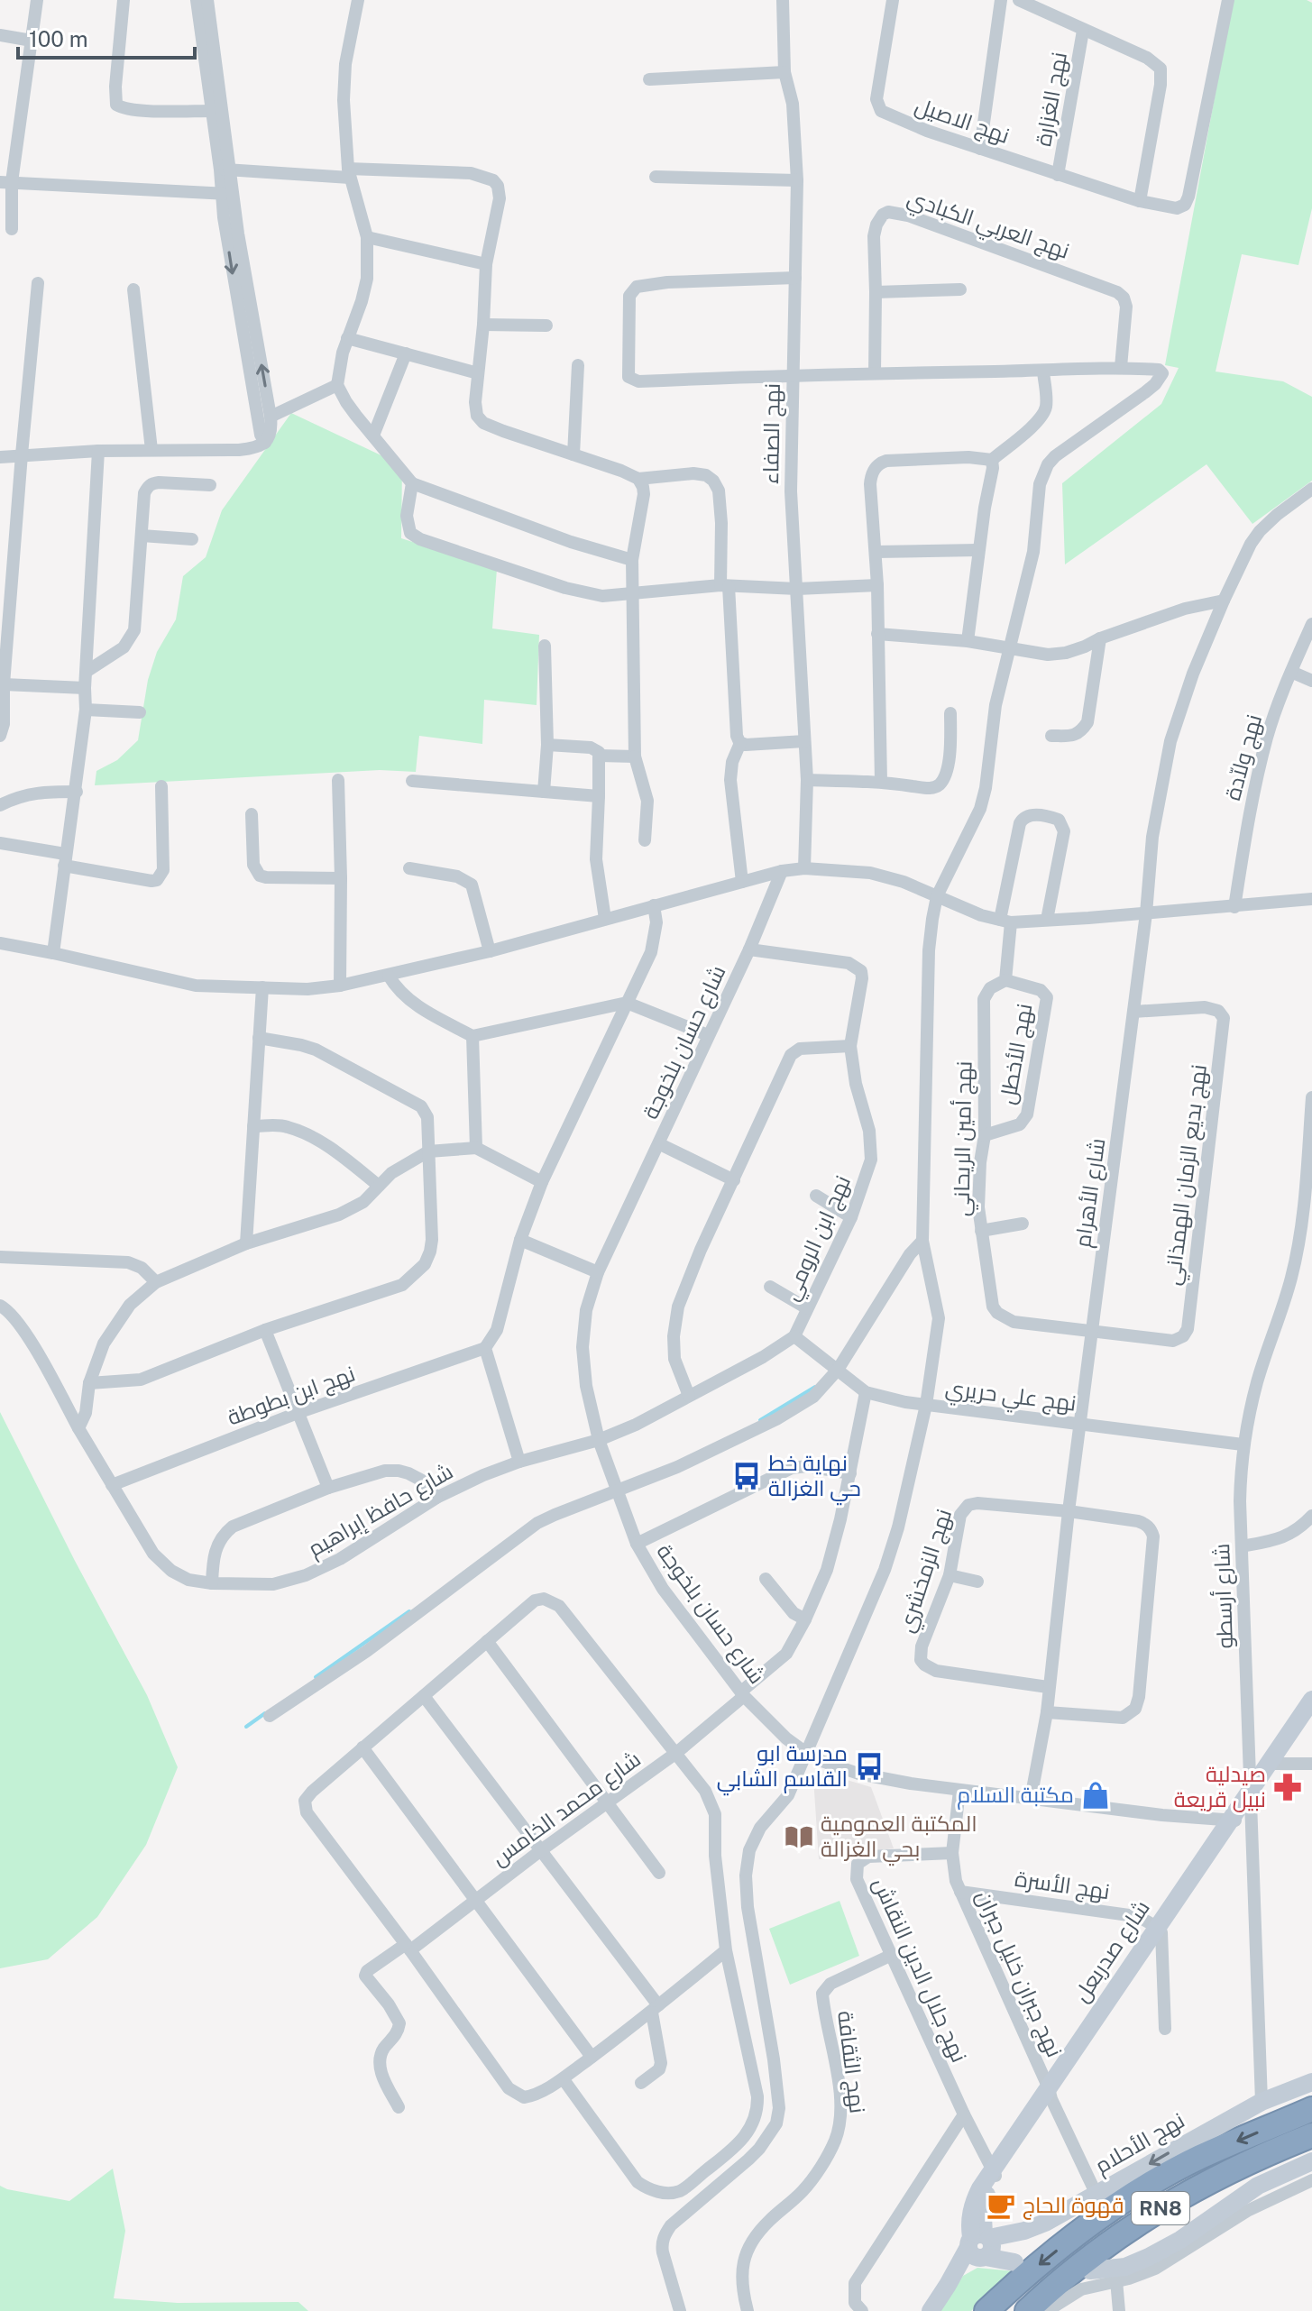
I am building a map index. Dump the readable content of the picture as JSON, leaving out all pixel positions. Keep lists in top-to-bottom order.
{
  "streets": {
    "highway": ["RN8"],
    "street": [
      "نهج الغزارة",
      "نهج الاصيل",
      "نهج العربي الكبادي",
      "نهج الصفاء",
      "نهج ولاّدة",
      "شارع حسان بلخوجة",
      "نهج الأخطل",
      "نهج أمين الريحاني",
      "نهج بديع الزمان الهمذاني",
      "شارع الأهرام",
      "نهج ابن الرومي",
      "نهج ابن بطوطة",
      "نهج علي حريري",
      "شارع حافظ إبراهيم",
      "نهج الزمخشري",
      "شارع أرسطو",
      "شارع محمد الخامس",
      "نهج الأسرة",
      "شارع صدربعل",
      "نهج جلال الدين النقاش",
      "نهج جبران خليل جبران",
      "نهج الثقافة",
      "نهج الأحلام"
    ]
  },
  "crossings": [
    ["نهج الغزارة", "نهج الاصيل"],
    ["شارع حسان بلخوجة", "شارع الأهرام"],
    ["شارع حسان بلخوجة", "نهج ابن الرومي"],
    ["شارع حسان بلخوجة", "شارع حافظ إبراهيم"],
    ["شارع حسان بلخوجة", "شارع محمد الخامس"],
    ["شارع حسان بلخوجة", "شارع صدربعل"],
    ["شارع حسان بلخوجة", "نهج جبران خليل جبران"],
    ["نهج الأخطل", "نهج أمين الريحاني"],
    ["نهج أمين الريحاني", "نهج بديع الزمان الهمذاني"],
    ["نهج أمين الريحاني", "شارع الأهرام"],
    ["نهج بديع الزمان الهمذاني", "شارع الأهرام"],
    ["شارع الأهرام", "نهج علي حريري"],
    ["شارع الأهرام", "نهج الزمخشري"],
    ["نهج ابن الرومي", "نهج علي حريري"],
    ["نهج ابن الرومي", "شارع حافظ إبراهيم"],
    ["نهج ابن بطوطة", "شارع حافظ إبراهيم"],
    ["نهج علي حريري", "شارع حافظ إبراهيم"],
    ["نهج علي حريري", "شارع أرسطو"],
    ["نهج علي حريري", "شارع محمد الخامس"],
    ["شارع أرسطو", "شارع صدربعل"],
    ["شارع أرسطو", "نهج الأحلام"],
    ["نهج الأسرة", "شارع صدربعل"],
    ["نهج الأسرة", "نهج جبران خليل جبران"],
    ["شارع صدربعل", "نهج جلال الدين النقاش"],
    ["شارع صدربعل", "نهج جبران خليل جبران"],
    ["شارع صدربعل", "نهج الأحلام"],
    ["نهج جلال الدين النقاش", "نهج جبران خليل جبران"],
    ["نهج جلال الدين النقاش", "نهج الثقافة"],
    ["نهج جبران خليل جبران", "نهج الأحلام"]
  ],
  "places": {
    "bus stop": ["نهاية خط حي الغزالة", "مدرسة ابو القاسم الشابي"],
    "pharmacy": ["صيدلية نبيل قريعة"],
    "shop": ["مكتبة السلام"],
    "library": ["المكتبة العمومية بحي الغزالة"],
    "cafe": ["قهوة الحاج"]
  },
  "scale_bar": "100 m"
}
